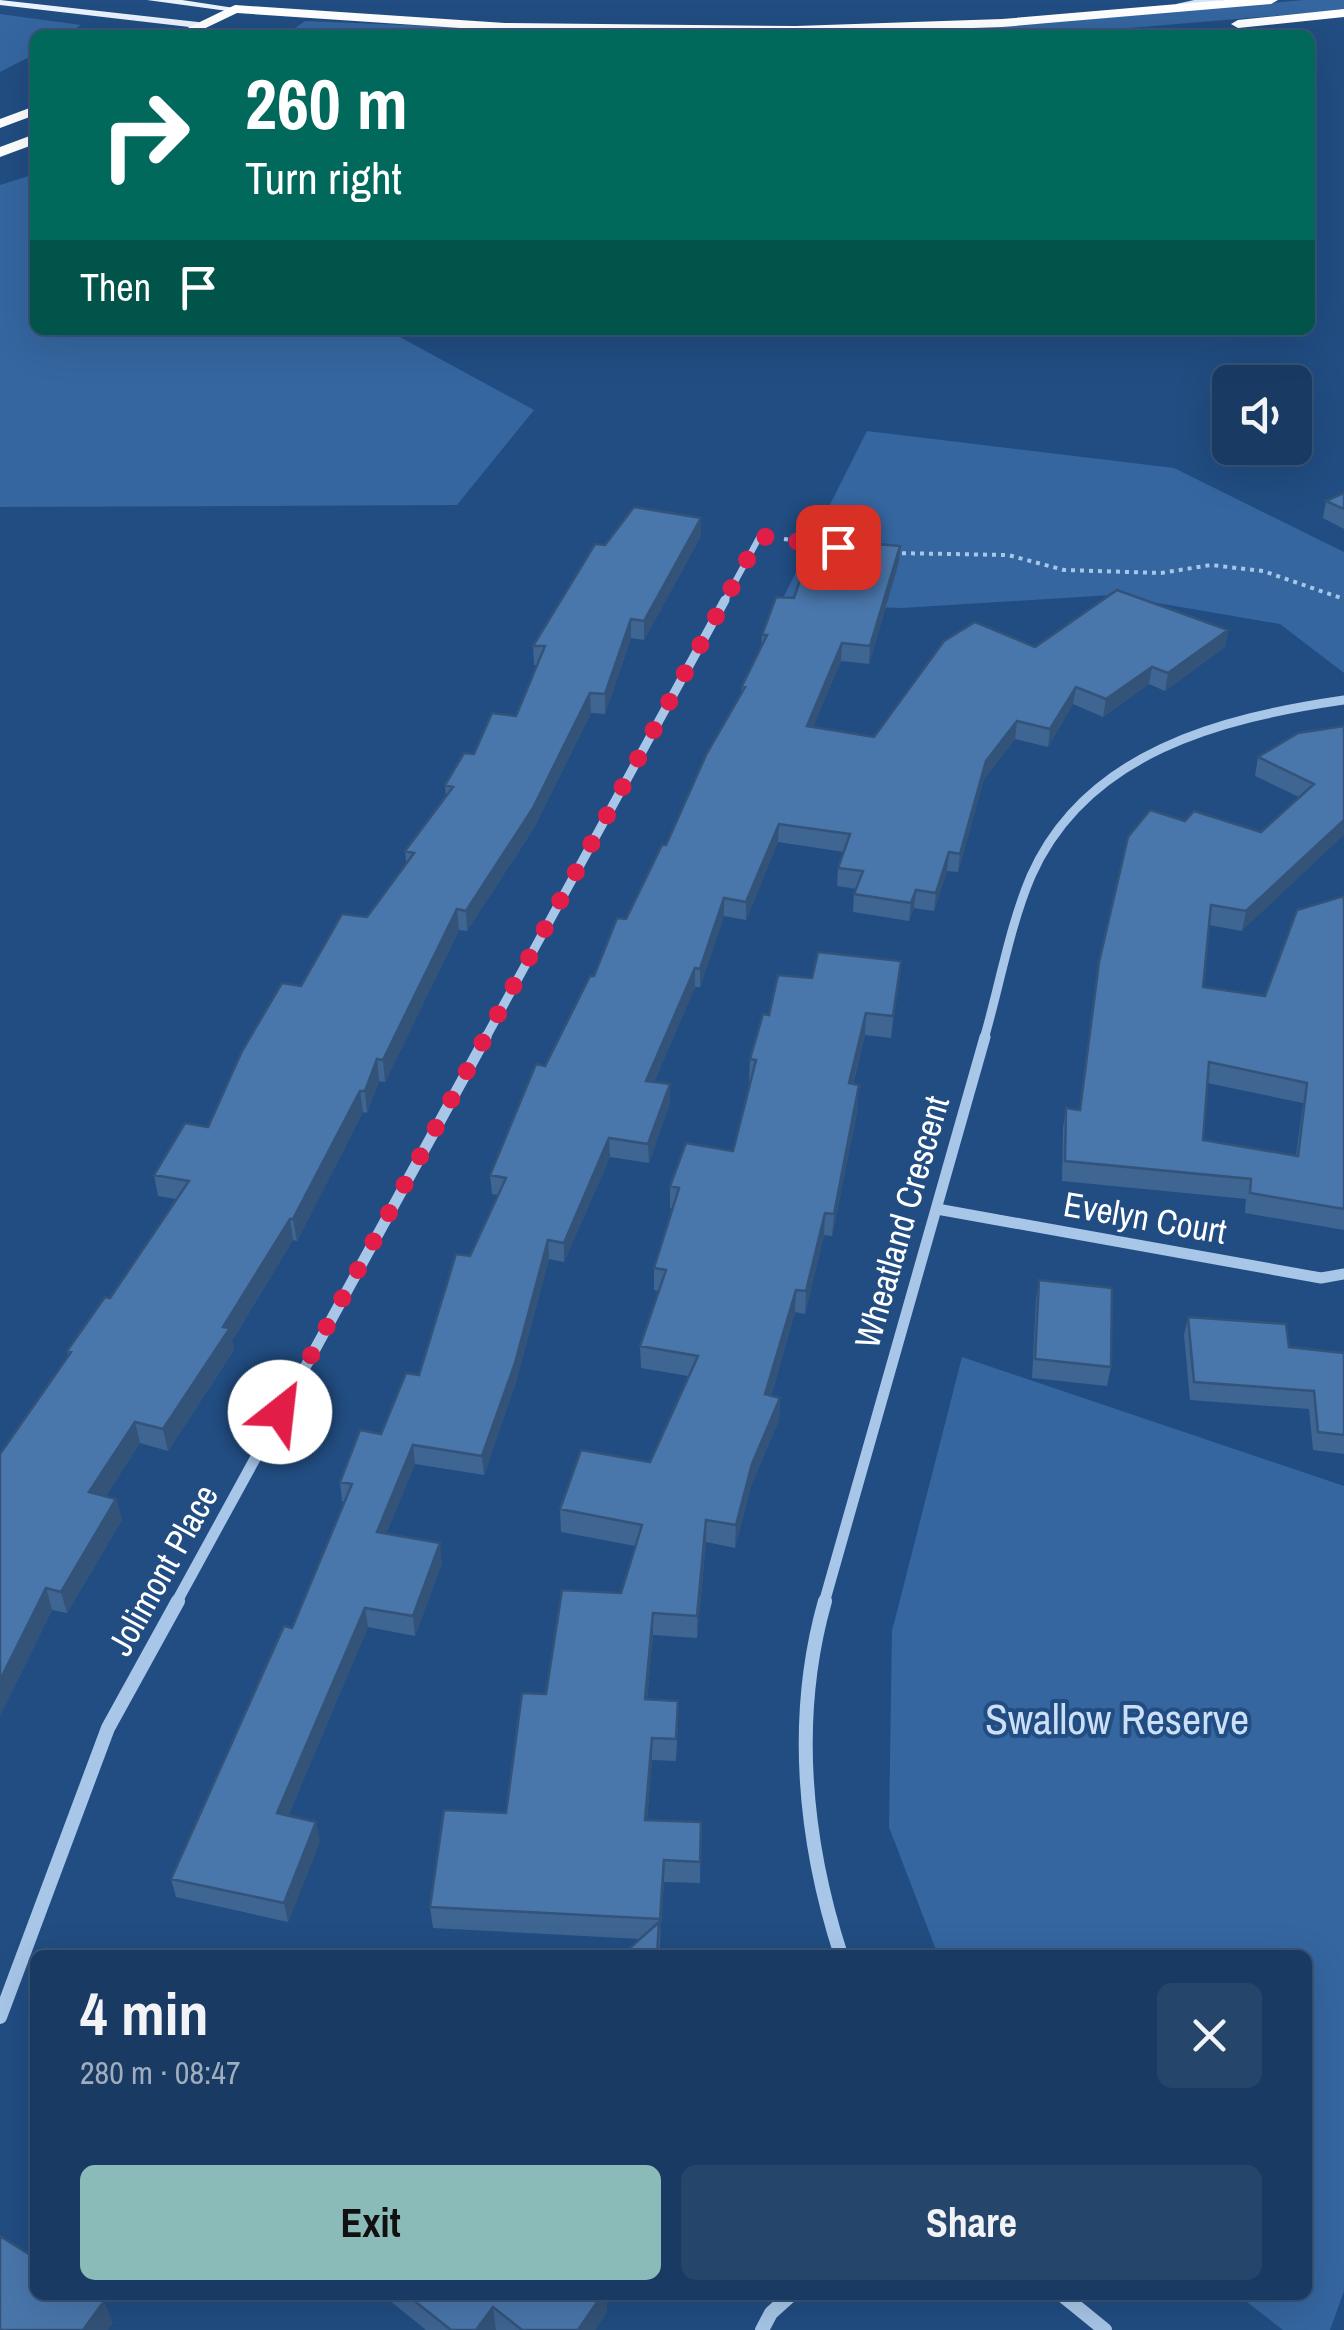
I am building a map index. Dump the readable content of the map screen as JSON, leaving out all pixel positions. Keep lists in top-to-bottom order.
{
  "streets": {
    "street": ["Evelyn Court", "Wheatland Crescent", "Jolimont Place"]
  },
  "crossings": [
    ["Evelyn Court", "Wheatland Crescent"]
  ],
  "parks": ["Swallow Reserve"],
  "page": {
    "turn": ["260 m", "Turn right"],
    "then": "Then",
    "heading": ["4 min", "280 m · 08:47"],
    "buttons": ["Exit", "Share"]
  }
}
